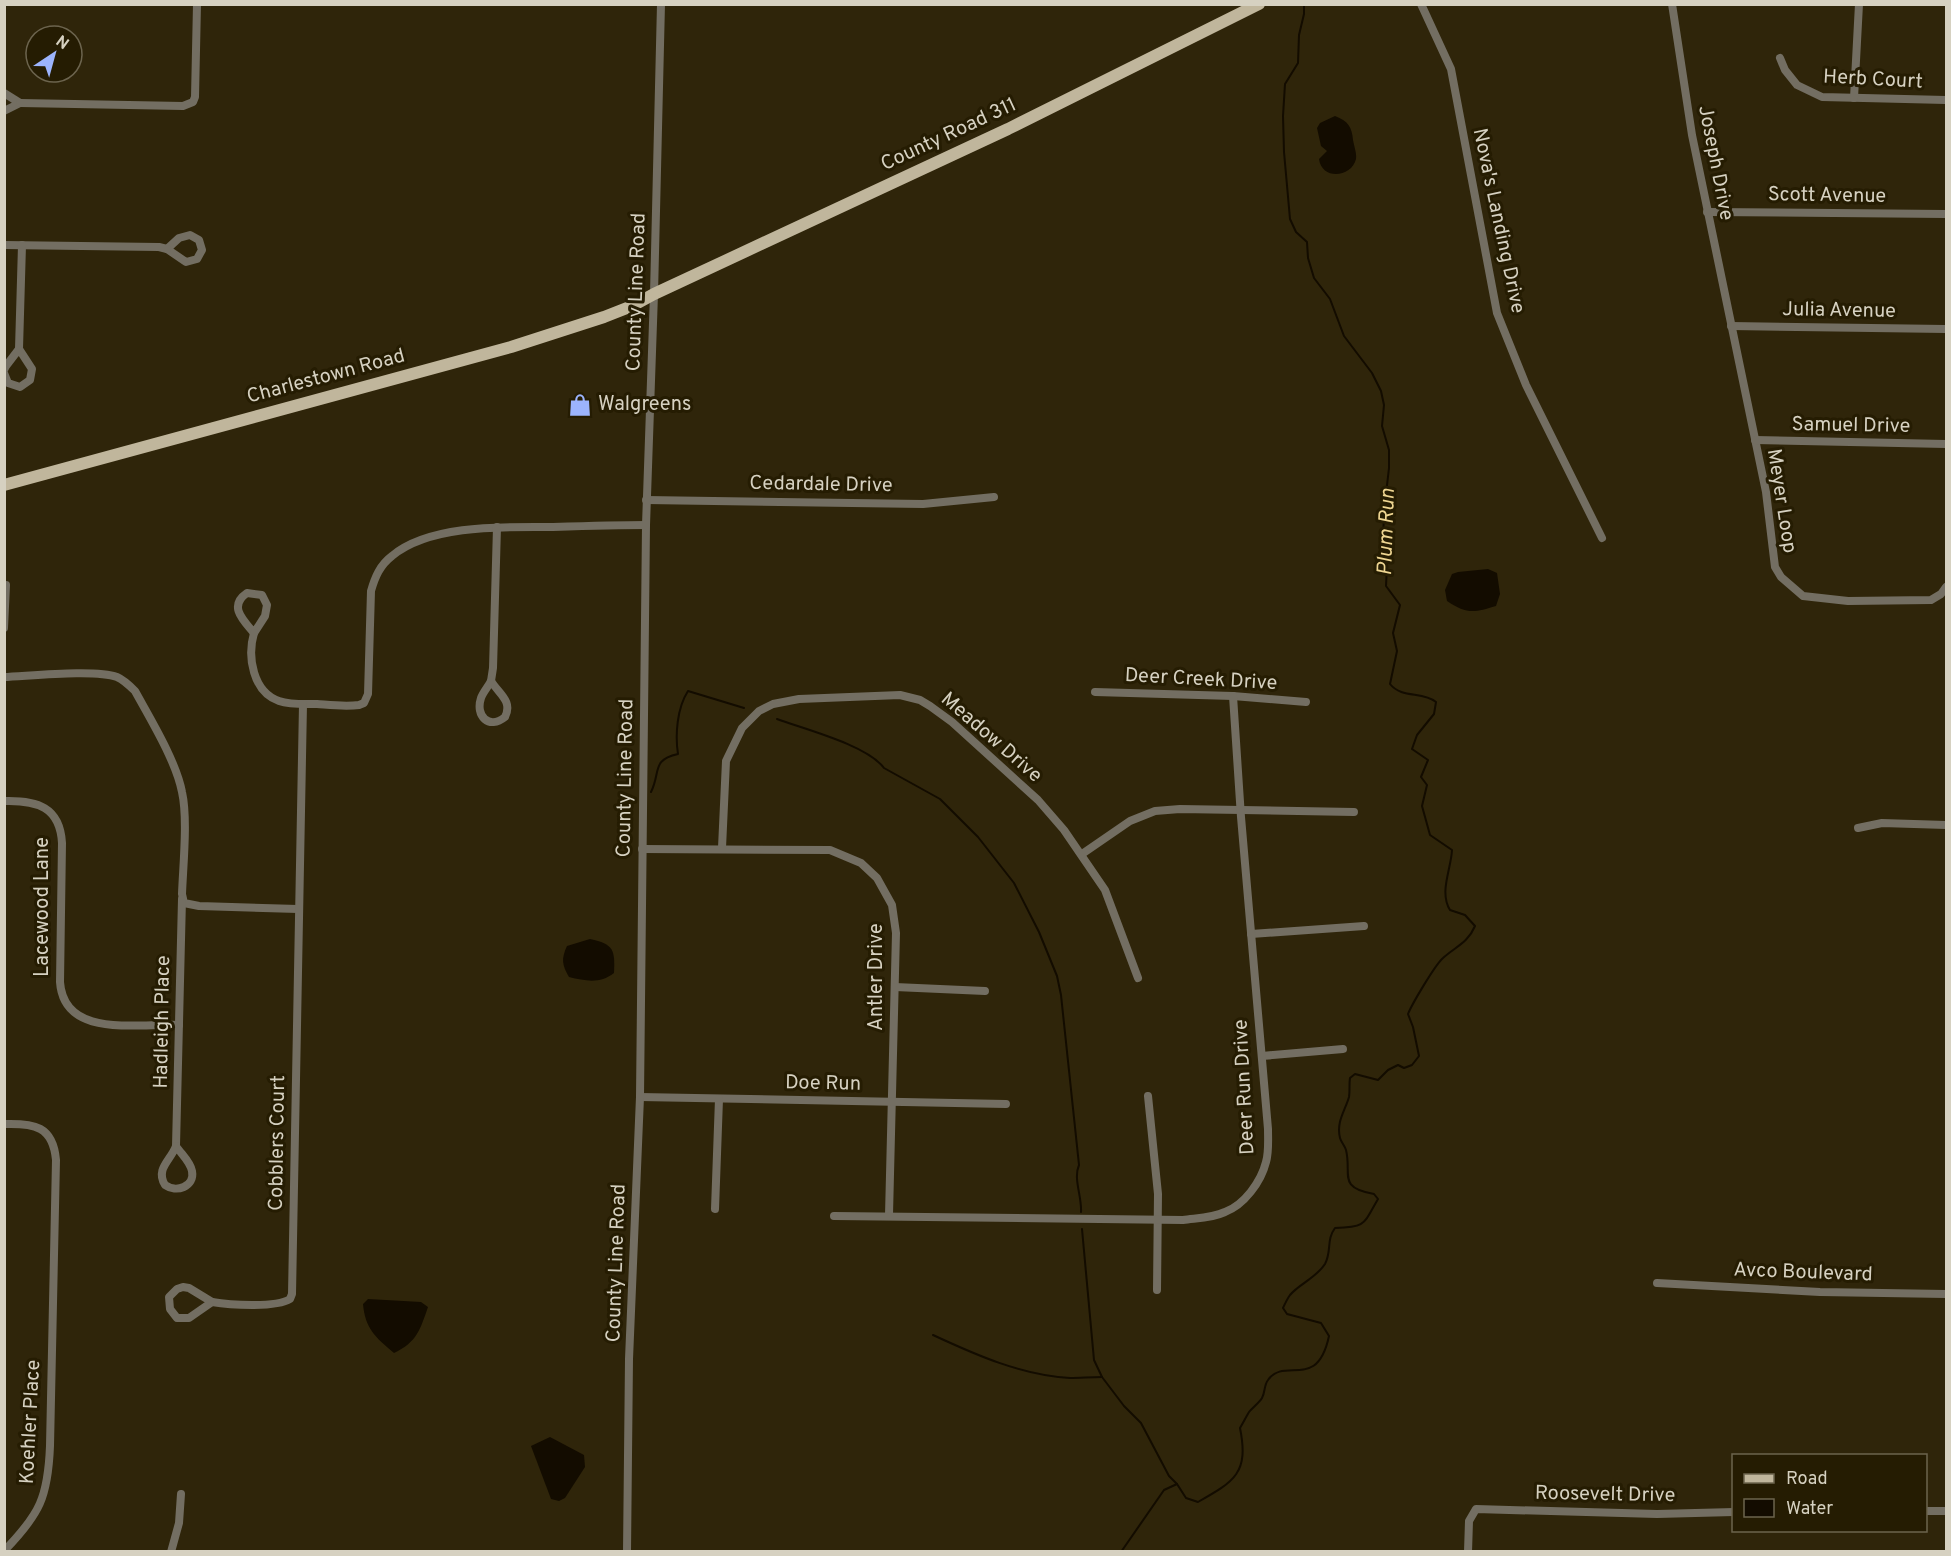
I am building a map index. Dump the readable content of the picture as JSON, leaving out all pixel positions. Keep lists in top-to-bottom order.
{
  "streets": {
    "main road": ["County Road 311", "Charlestown Road"],
    "street": [
      "Herb Court",
      "Joseph Drive",
      "Scott Avenue",
      "Nova's Landing Drive",
      "County Line Road",
      "Julia Avenue",
      "Samuel Drive",
      "Cedardale Drive",
      "Meyer Loop",
      "Deer Creek Drive",
      "Meadow Drive",
      "Lacewood Lane",
      "Antler Drive",
      "Hadleigh Place",
      "Doe Run",
      "Deer Run Drive",
      "Cobblers Court",
      "Avco Boulevard",
      "Koehler Place",
      "Roosevelt Drive"
    ]
  },
  "crossings": [
    ["County Road 311", "County Line Road"],
    ["County Road 311", "Charlestown Road"],
    ["Joseph Drive", "Scott Avenue"],
    ["Joseph Drive", "Julia Avenue"],
    ["Joseph Drive", "Meyer Loop"],
    ["County Line Road", "Charlestown Road"],
    ["County Line Road", "Cedardale Drive"],
    ["County Line Road", "Antler Drive"],
    ["County Line Road", "Doe Run"],
    ["Julia Avenue", "Meyer Loop"],
    ["Samuel Drive", "Meyer Loop"],
    ["Deer Creek Drive", "Deer Run Drive"],
    ["Meadow Drive", "Antler Drive"],
    ["Lacewood Lane", "Hadleigh Place"],
    ["Antler Drive", "Doe Run"],
    ["Antler Drive", "Deer Run Drive"]
  ],
  "water": ["Plum Run"],
  "places": {
    "shop": ["Walgreens"]
  },
  "legend": ["Road", "Water"],
  "north": "top right"
}
